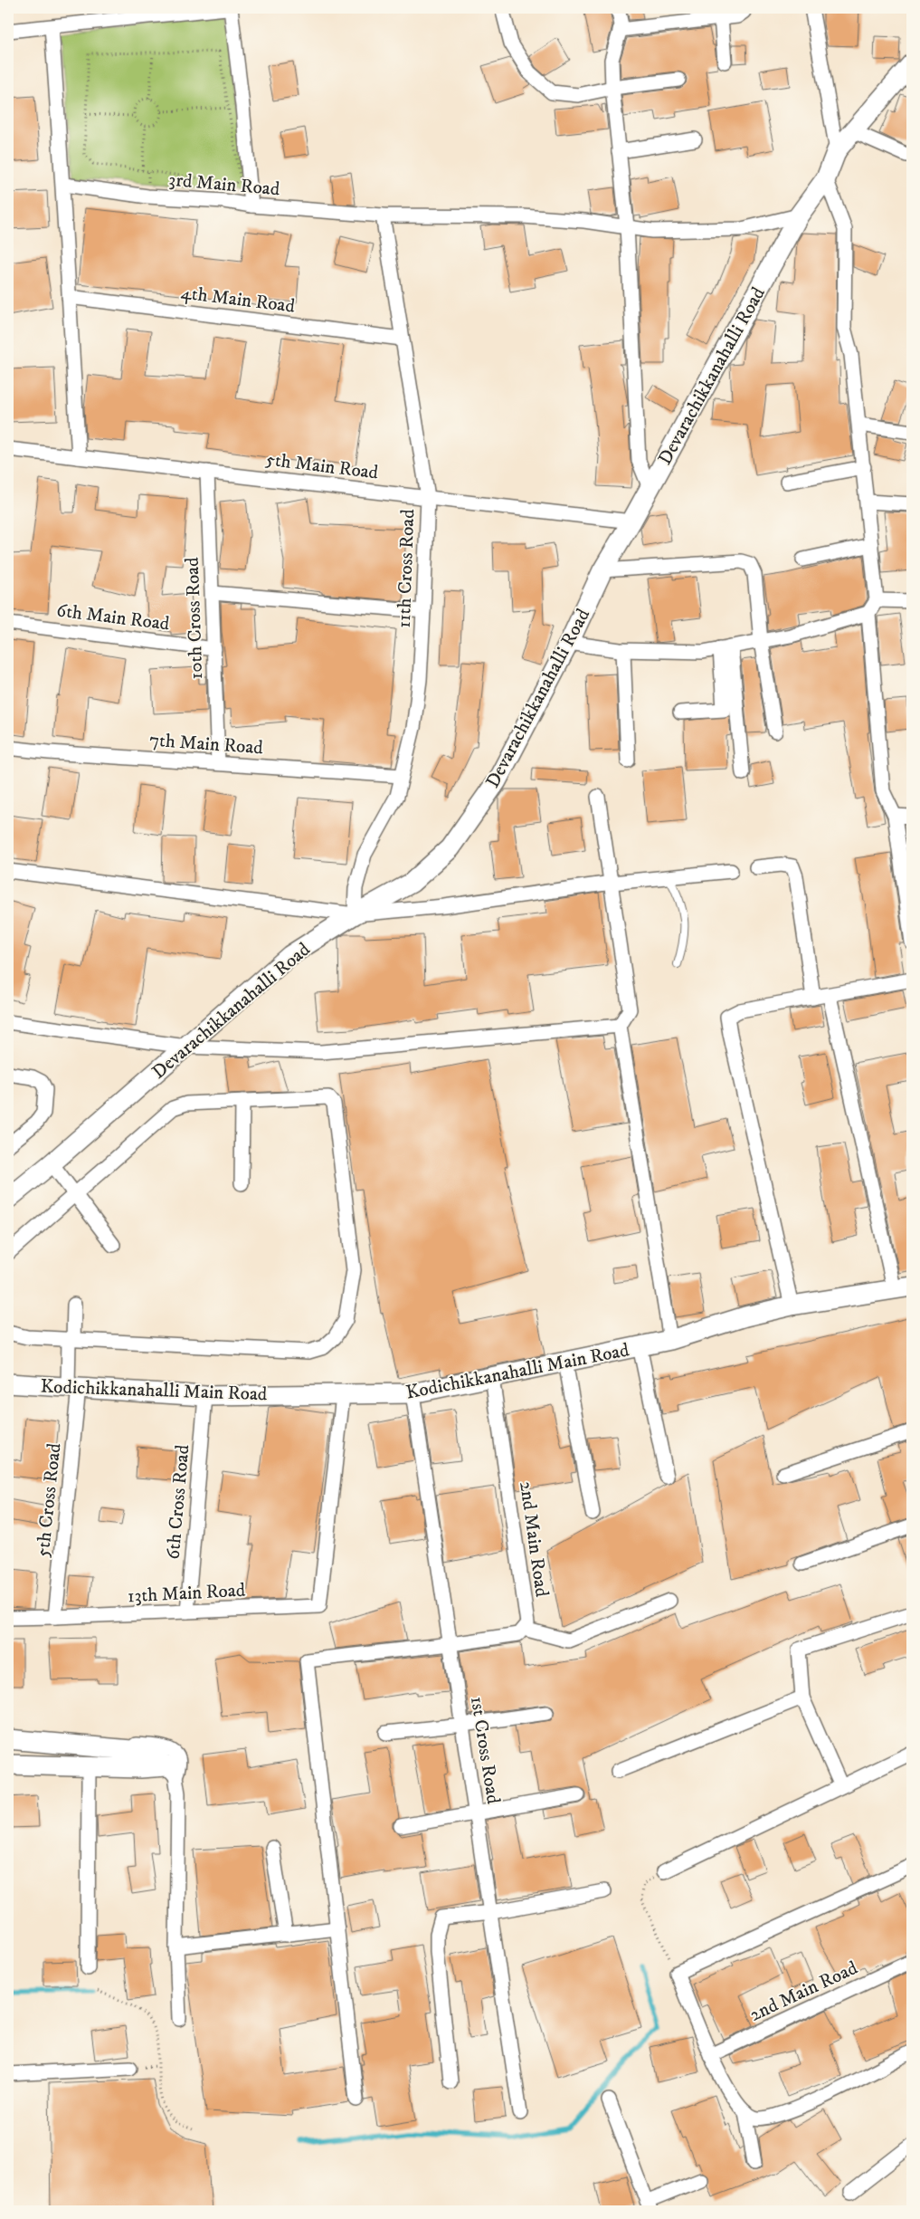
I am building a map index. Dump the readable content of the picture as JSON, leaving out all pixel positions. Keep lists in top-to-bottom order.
{
  "streets": {
    "street": [
      "3rd Main Road",
      "4th Main Road",
      "Devarachikkanahalli Road",
      "5th Main Road",
      "11th Cross Road",
      "6th Main Road",
      "10th Cross Road",
      "7th Main Road",
      "Kodichikkanahalli Main Road",
      "5th Cross Road",
      "6th Cross Road",
      "2nd Main Road",
      "13th Main Road",
      "1st Cross Road"
    ]
  },
  "crossings": [
    ["3rd Main Road", "Devarachikkanahalli Road"],
    ["3rd Main Road", "11th Cross Road"],
    ["4th Main Road", "11th Cross Road"],
    ["Devarachikkanahalli Road", "5th Main Road"],
    ["Devarachikkanahalli Road", "11th Cross Road"],
    ["5th Main Road", "11th Cross Road"],
    ["5th Main Road", "10th Cross Road"],
    ["11th Cross Road", "7th Main Road"],
    ["6th Main Road", "10th Cross Road"],
    ["10th Cross Road", "7th Main Road"],
    ["Kodichikkanahalli Main Road", "5th Cross Road"],
    ["Kodichikkanahalli Main Road", "6th Cross Road"],
    ["Kodichikkanahalli Main Road", "2nd Main Road"],
    ["Kodichikkanahalli Main Road", "13th Main Road"],
    ["Kodichikkanahalli Main Road", "1st Cross Road"],
    ["5th Cross Road", "13th Main Road"],
    ["6th Cross Road", "13th Main Road"]
  ]
}
